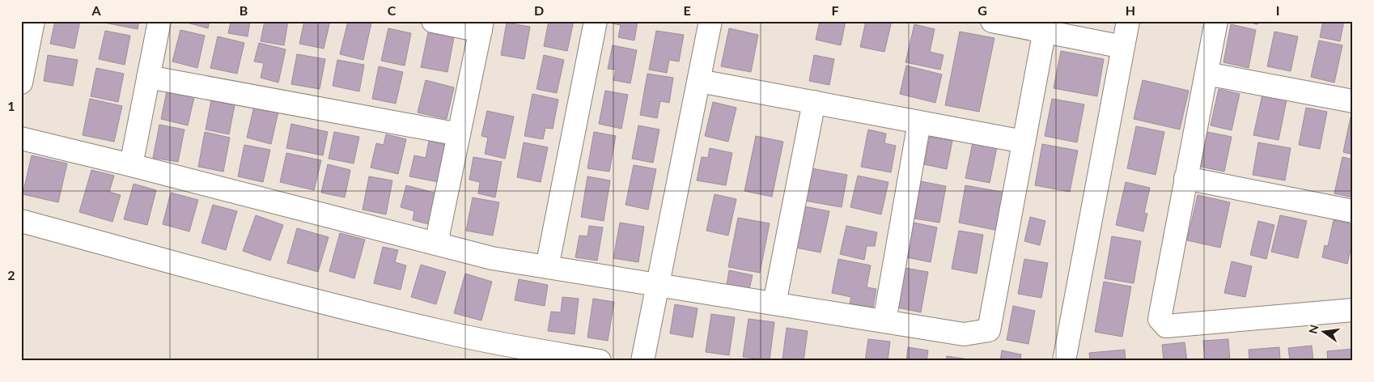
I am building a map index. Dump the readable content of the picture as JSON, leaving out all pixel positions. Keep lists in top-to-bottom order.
{
  "north": "left",
  "grid": {
    "columns": [
      "A",
      "B",
      "C",
      "D",
      "E",
      "F",
      "G",
      "H",
      "I"
    ],
    "rows": ["1", "2"]
  }
}
